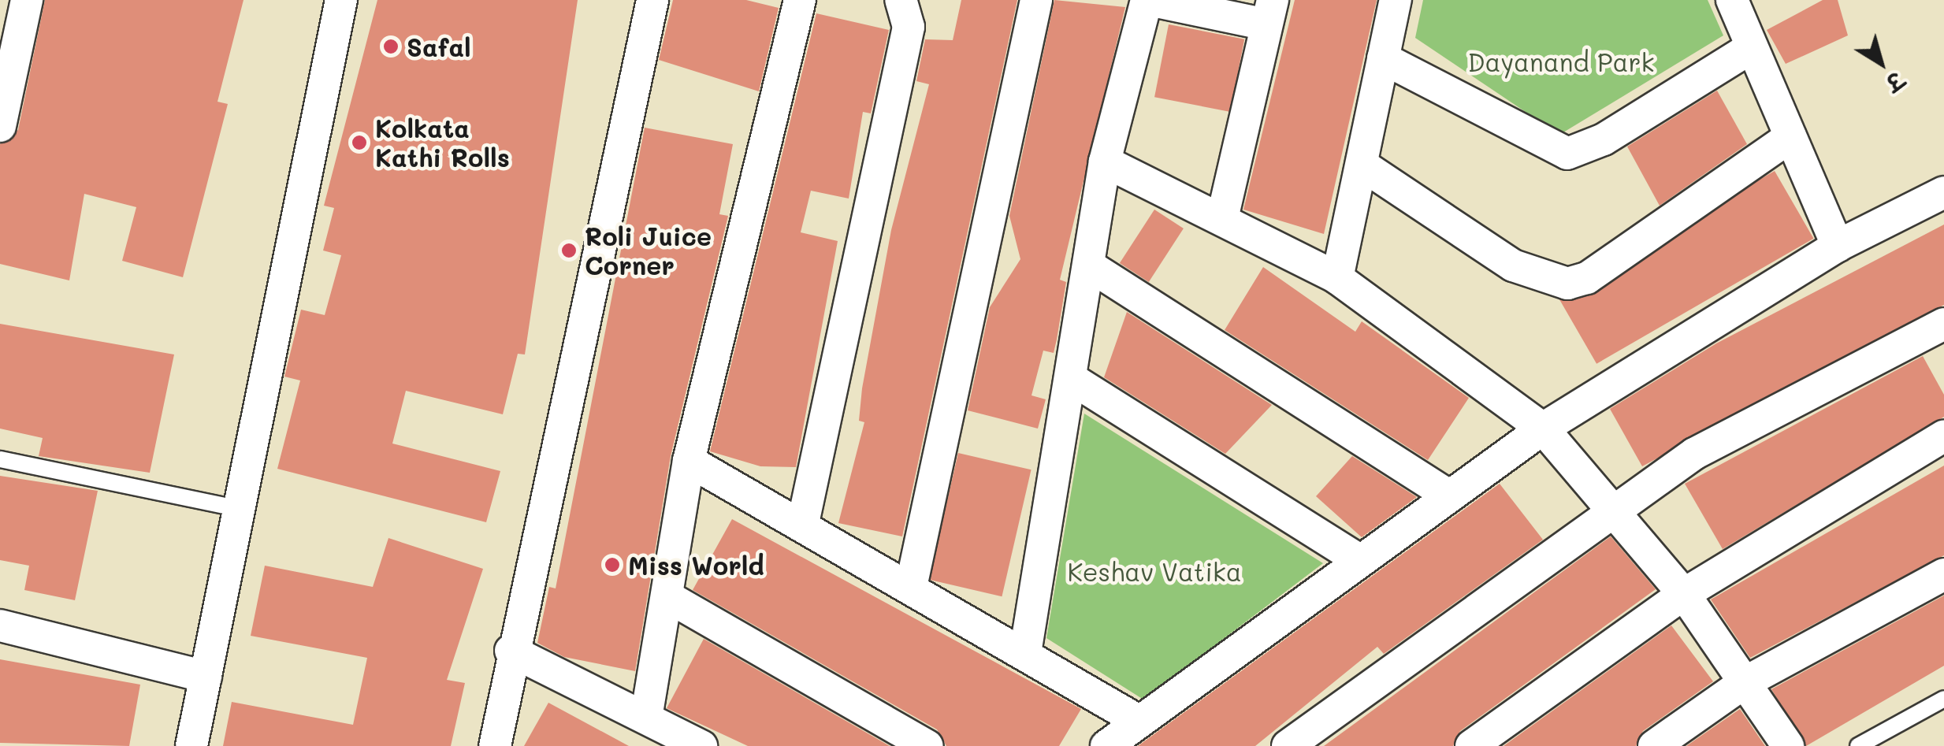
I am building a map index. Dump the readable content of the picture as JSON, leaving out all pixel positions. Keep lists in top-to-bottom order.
{
  "parks": ["Dayanand Park", "Keshav Vatika"],
  "places": [
    "Safal",
    "Kolkata Kathi Rolls",
    "Roli Juice Corner",
    "Miss World"
  ],
  "north": "bottom right"
}
